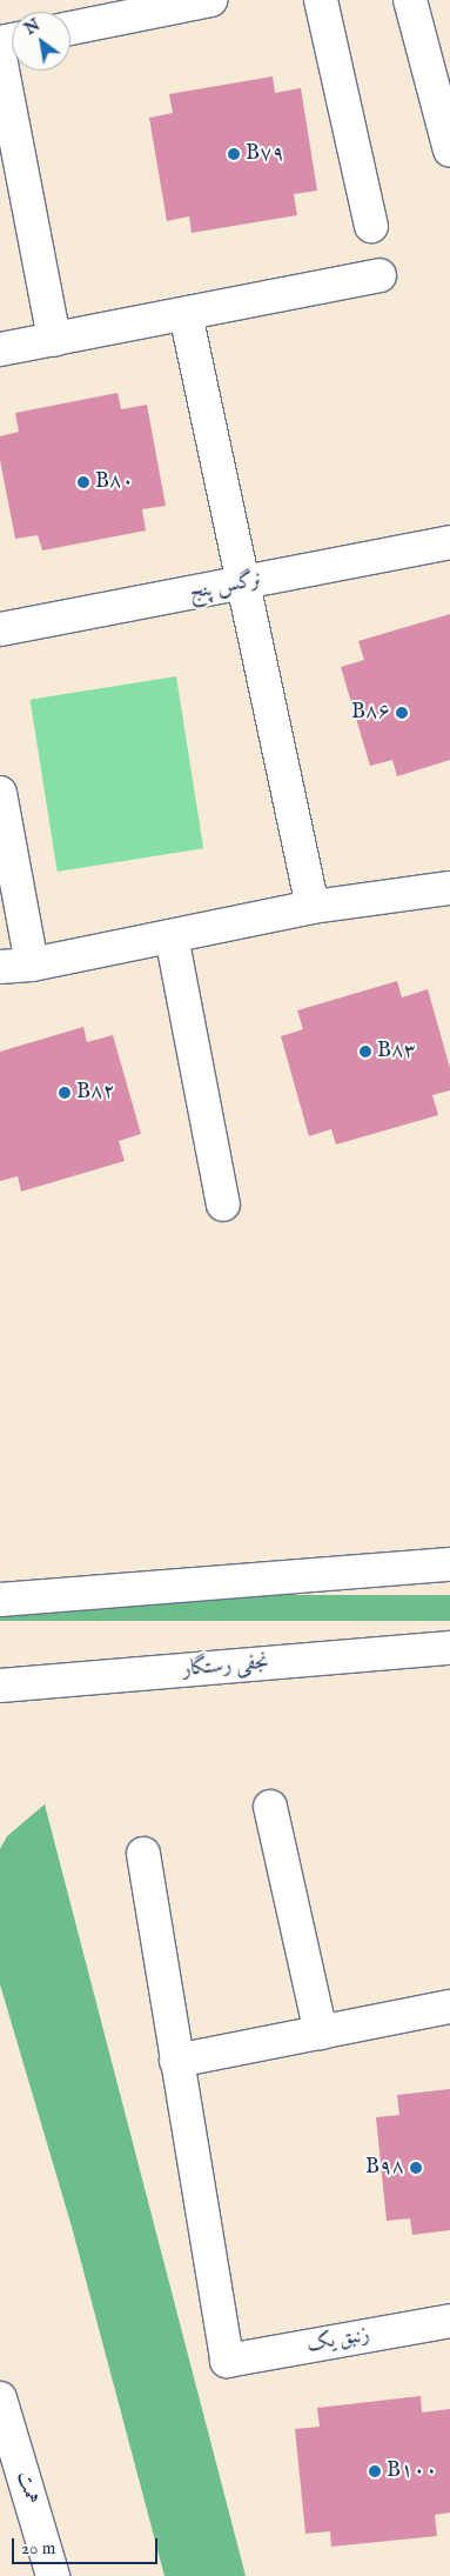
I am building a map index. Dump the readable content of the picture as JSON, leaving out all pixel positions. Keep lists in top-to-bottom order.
{
  "streets": {
    "street": [
      "نرگس پنج",
      "نجفی رستگار",
      "زنبق یک",
      "همت"
    ]
  },
  "places": [
    "B۷۹",
    "B۸۰",
    "B۸۶",
    "B۸۳",
    "B۸۲",
    "B۹۸",
    "B۱۰۰"
  ],
  "scale_bar": "20 m",
  "north": "top left"
}
